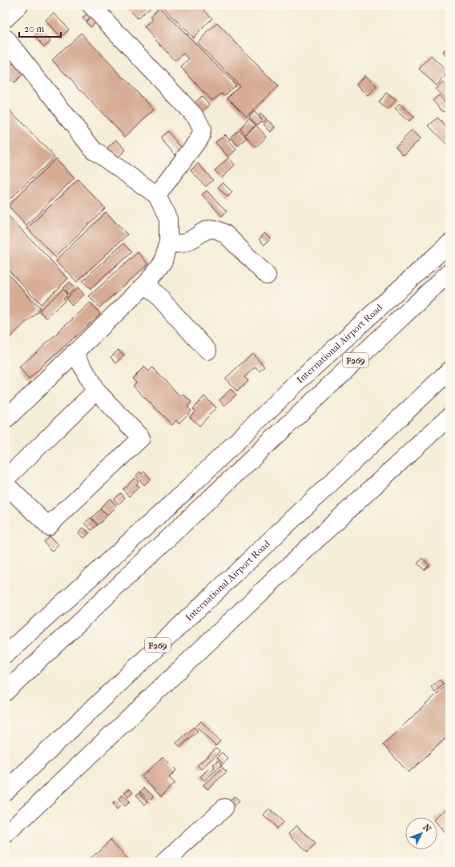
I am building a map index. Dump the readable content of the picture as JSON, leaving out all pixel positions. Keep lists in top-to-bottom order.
{
  "streets": {
    "main road": ["International Airport Road", "F269"]
  },
  "scale_bar": "20 m",
  "north": "top right"
}
